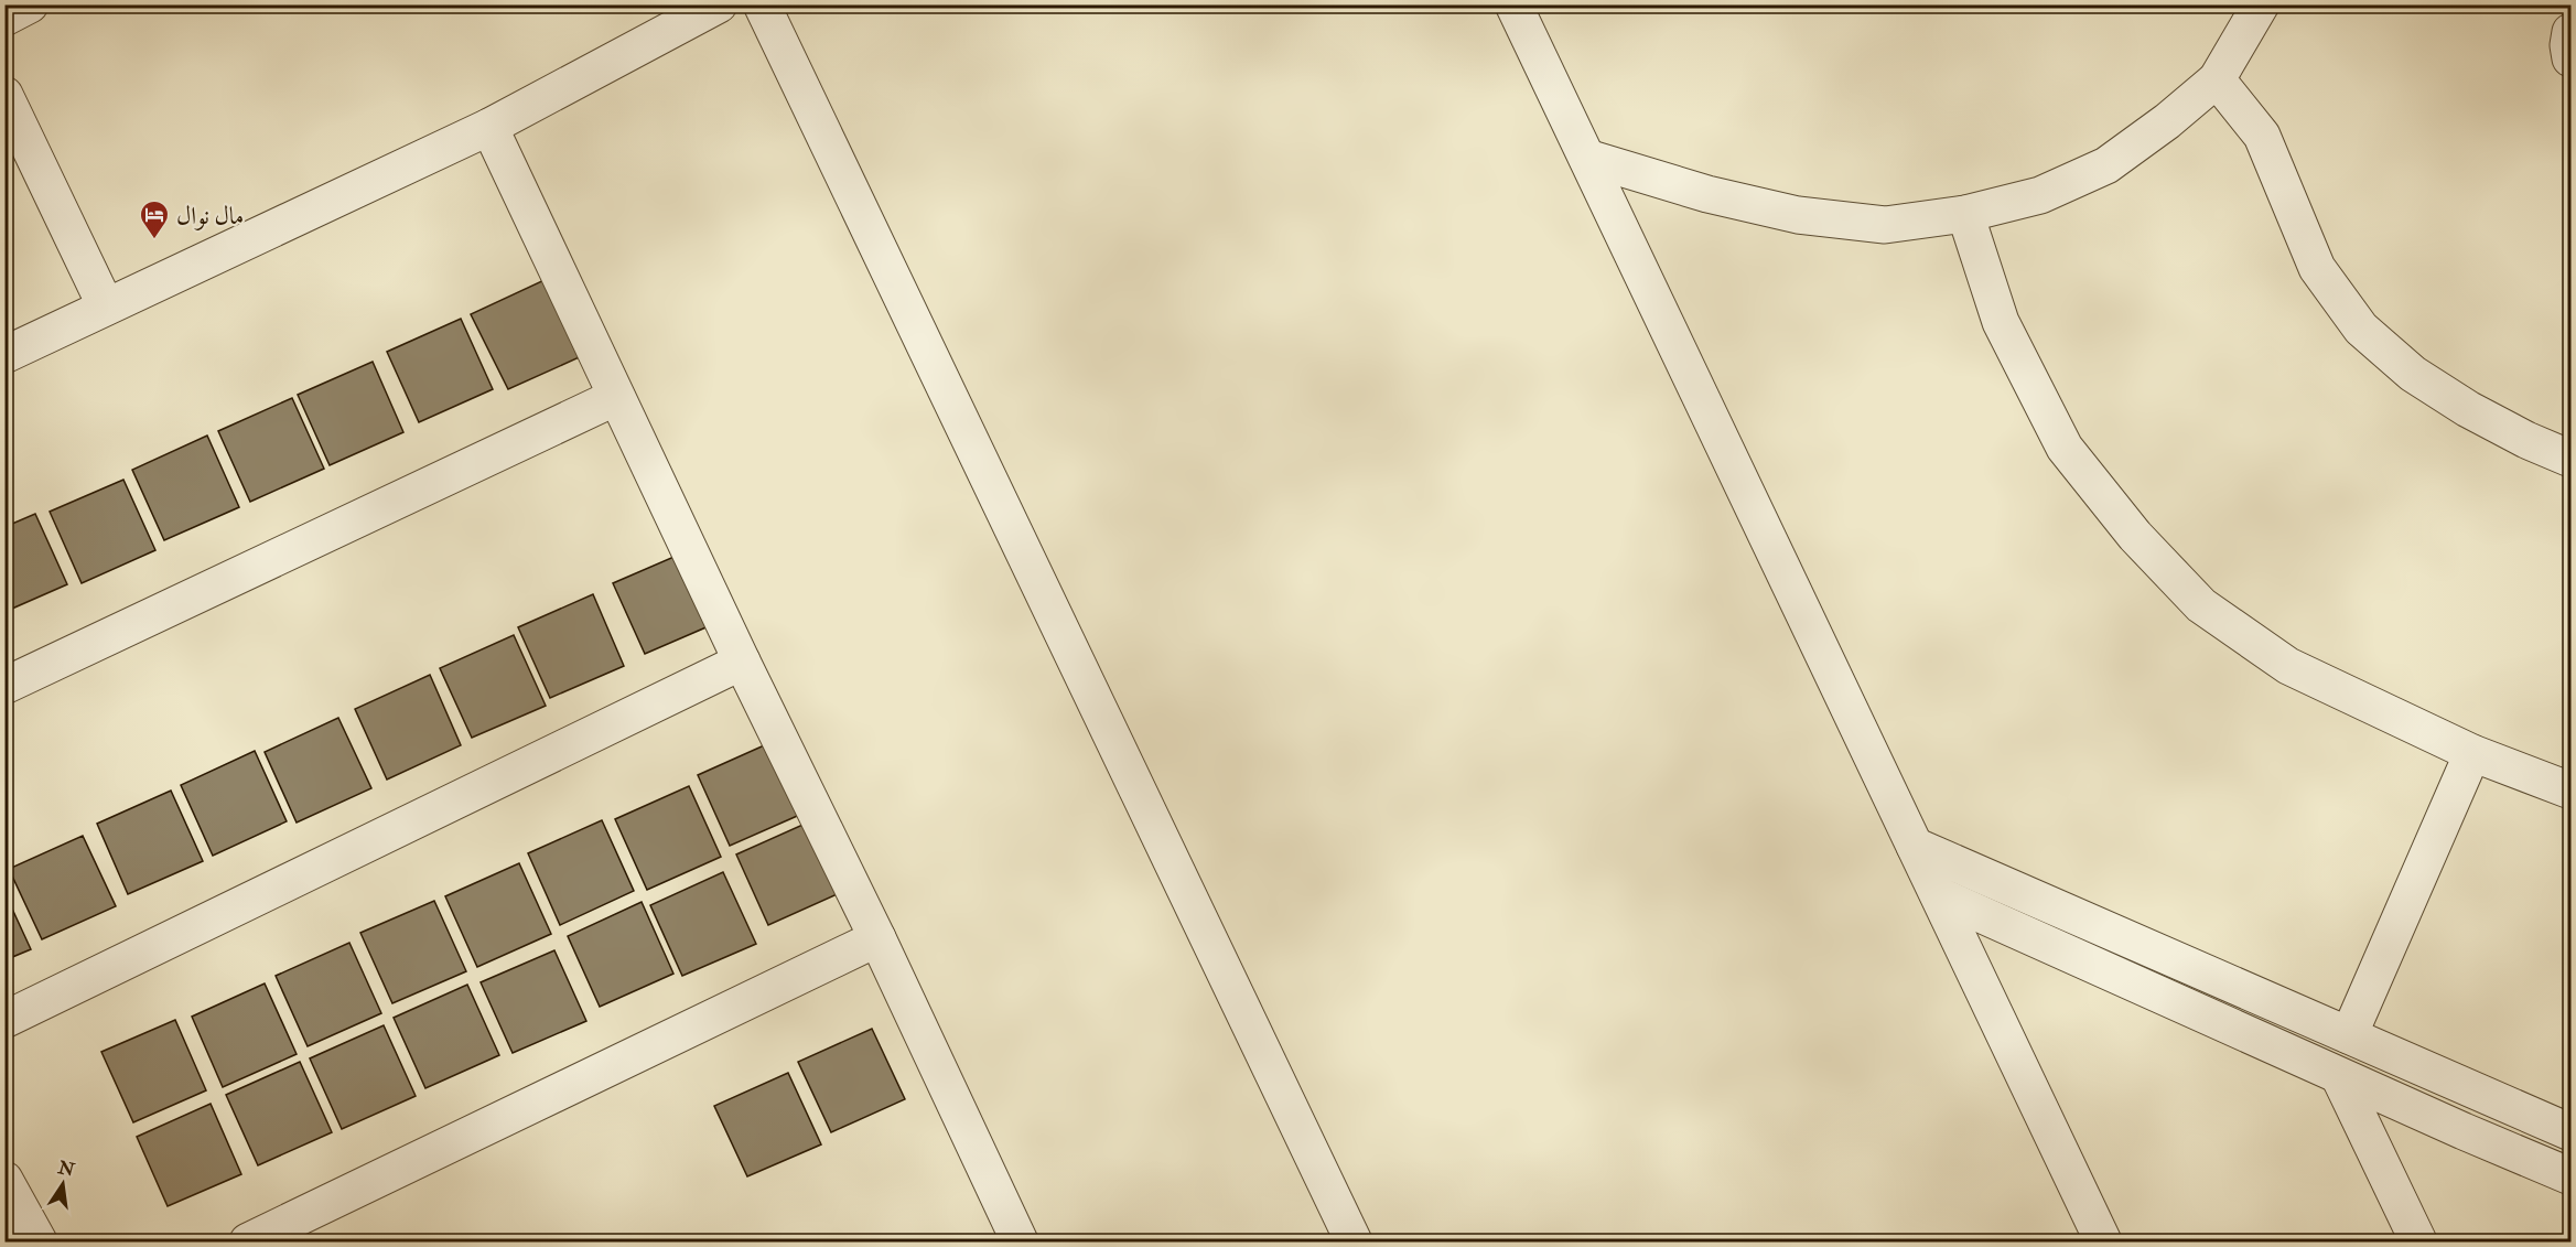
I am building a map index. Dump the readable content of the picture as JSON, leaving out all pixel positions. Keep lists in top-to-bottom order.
{
  "places": {
    "hotel": ["مال نوال"]
  },
  "north": "top"
}
